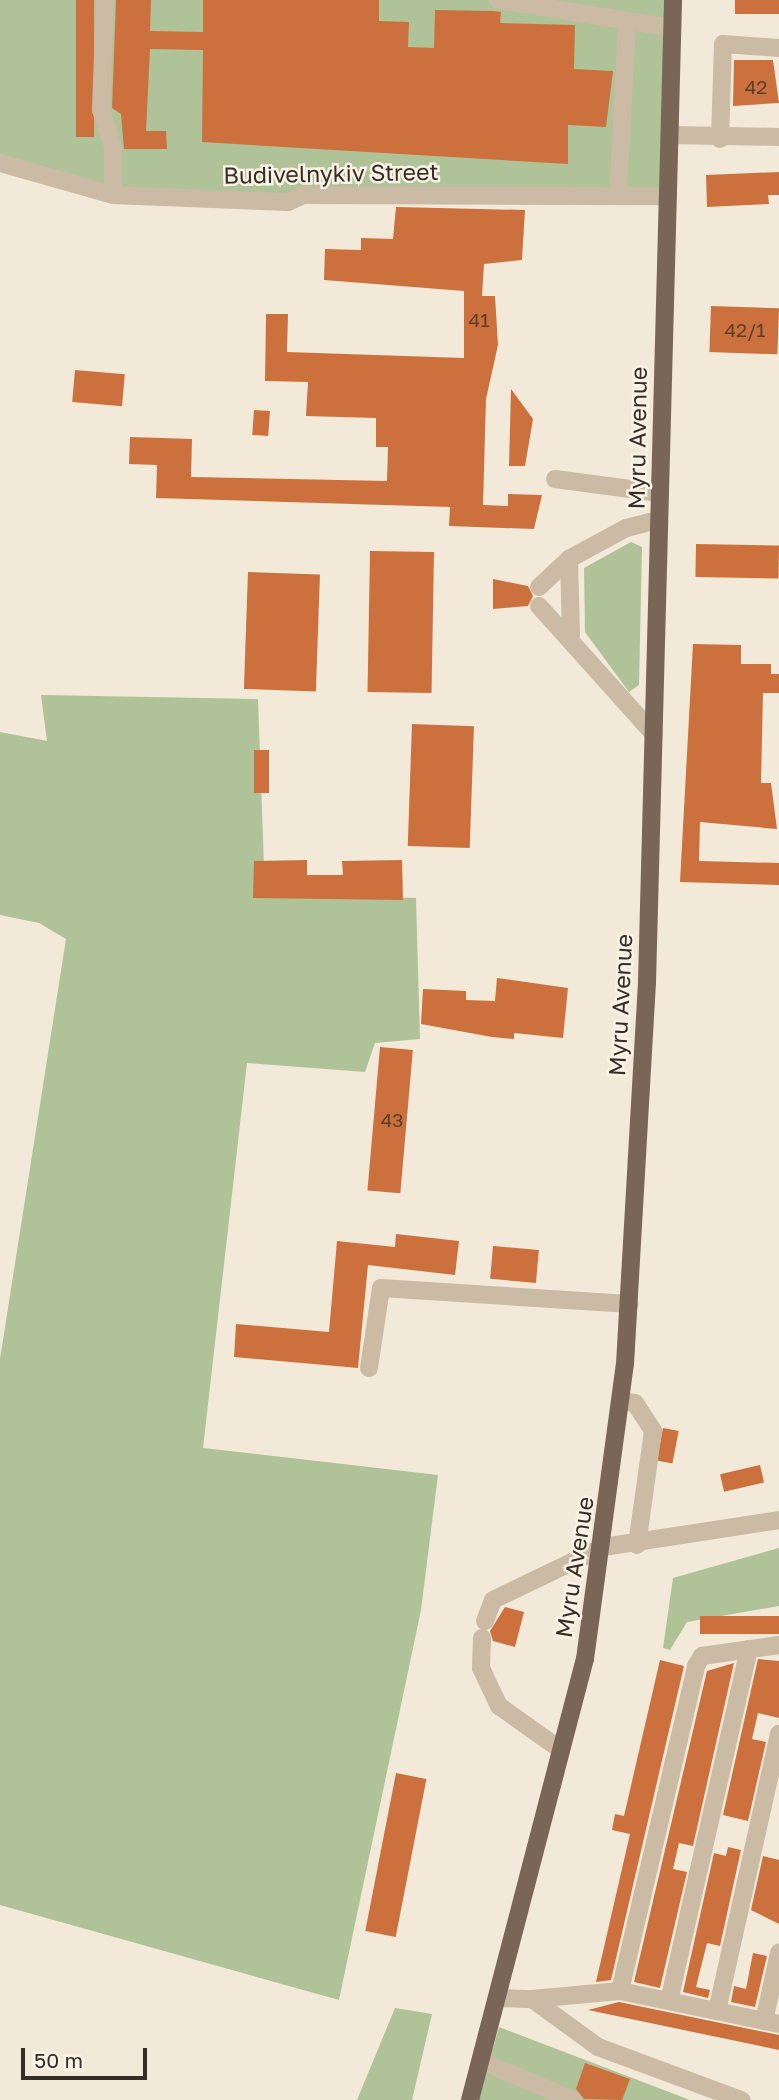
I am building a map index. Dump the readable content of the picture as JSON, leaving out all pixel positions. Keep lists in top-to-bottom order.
{
  "streets": {
    "main road": ["Myru Avenue"],
    "street": ["Budivelnykiv Street"]
  },
  "crossings": [
    ["Budivelnykiv Street", "Myru Avenue"]
  ],
  "house_numbers": [
    "42",
    "41",
    "42/1",
    "43"
  ],
  "scale_bar": "50 m"
}
